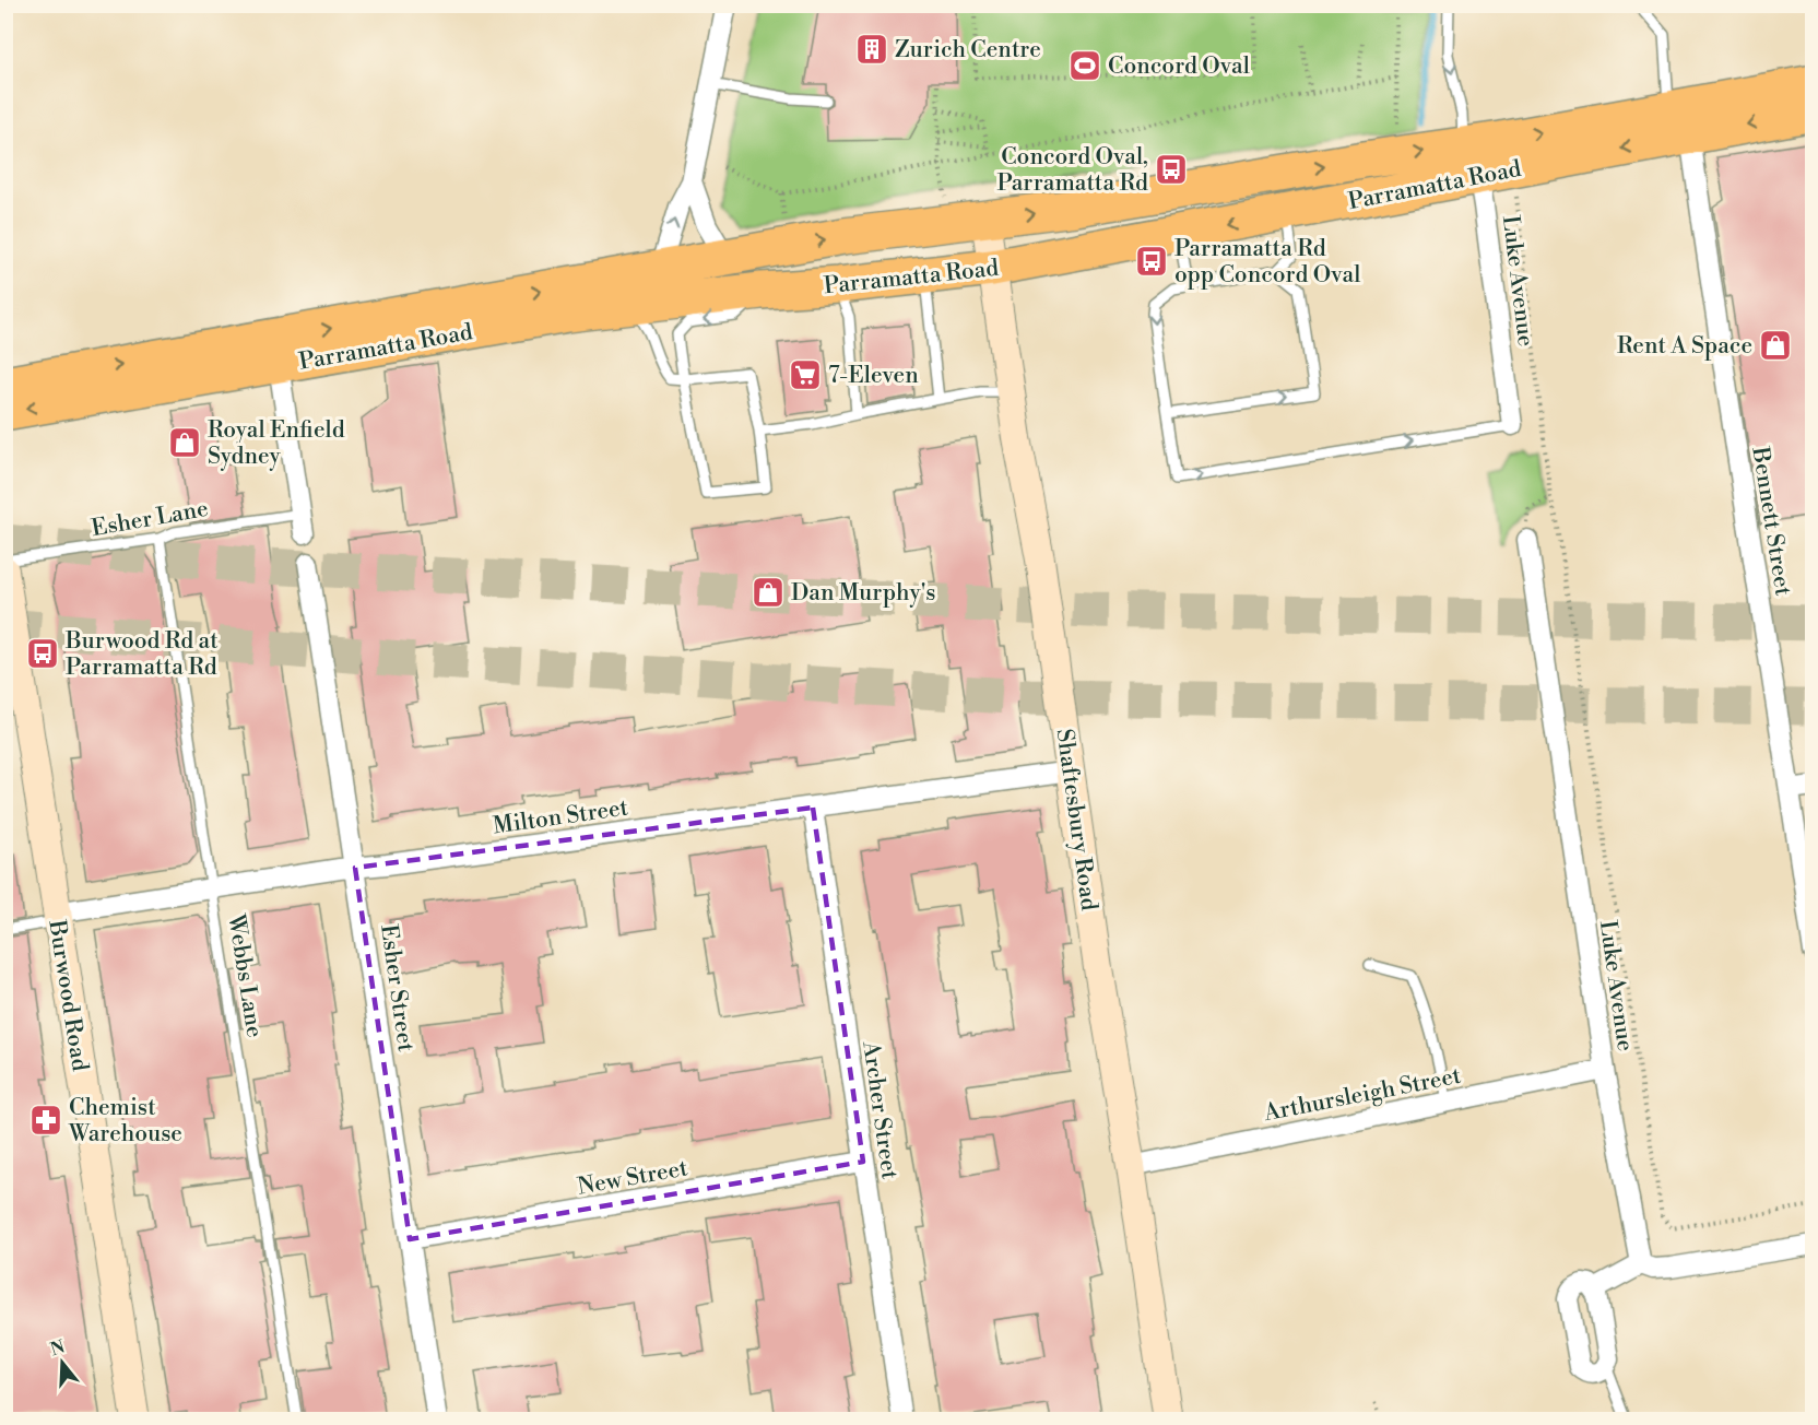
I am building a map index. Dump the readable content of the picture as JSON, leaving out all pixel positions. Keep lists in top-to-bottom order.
{
  "streets": {
    "highway": ["Parramatta Road"],
    "main road": ["Shaftesbury Road", "Burwood Road"],
    "street": [
      "Luke Avenue",
      "Bennett Street",
      "Milton Street",
      "Esher Street",
      "Arthursleigh Street",
      "Archer Street",
      "New Street"
    ],
    "lane": ["Esher Lane", "Webbs Lane"]
  },
  "crossings": [
    ["Parramatta Road", "Luke Avenue"],
    ["Parramatta Road", "Bennett Street"],
    ["Parramatta Road", "Shaftesbury Road"],
    ["Luke Avenue", "Arthursleigh Street"],
    ["Esher Lane", "Webbs Lane"],
    ["Milton Street", "Shaftesbury Road"],
    ["Milton Street", "Webbs Lane"],
    ["Milton Street", "Esher Street"],
    ["Milton Street", "Burwood Road"],
    ["Milton Street", "Archer Street"],
    ["Shaftesbury Road", "Arthursleigh Street"],
    ["Esher Street", "New Street"],
    ["Archer Street", "New Street"]
  ],
  "places": {
    "building": ["Zurich Centre"],
    "sports": ["Concord Oval"],
    "bus stop": ["Concord Oval, Parramatta Rd", "Parramatta Rd opp Concord Oval", "Burwood Rd at Parramatta Rd"],
    "shop": ["Rent A Space", "Royal Enfield Sydney", "Dan Murphy's"],
    "supermarket": ["7-Eleven"],
    "pharmacy": ["Chemist Warehouse"]
  },
  "north": "top"
}
